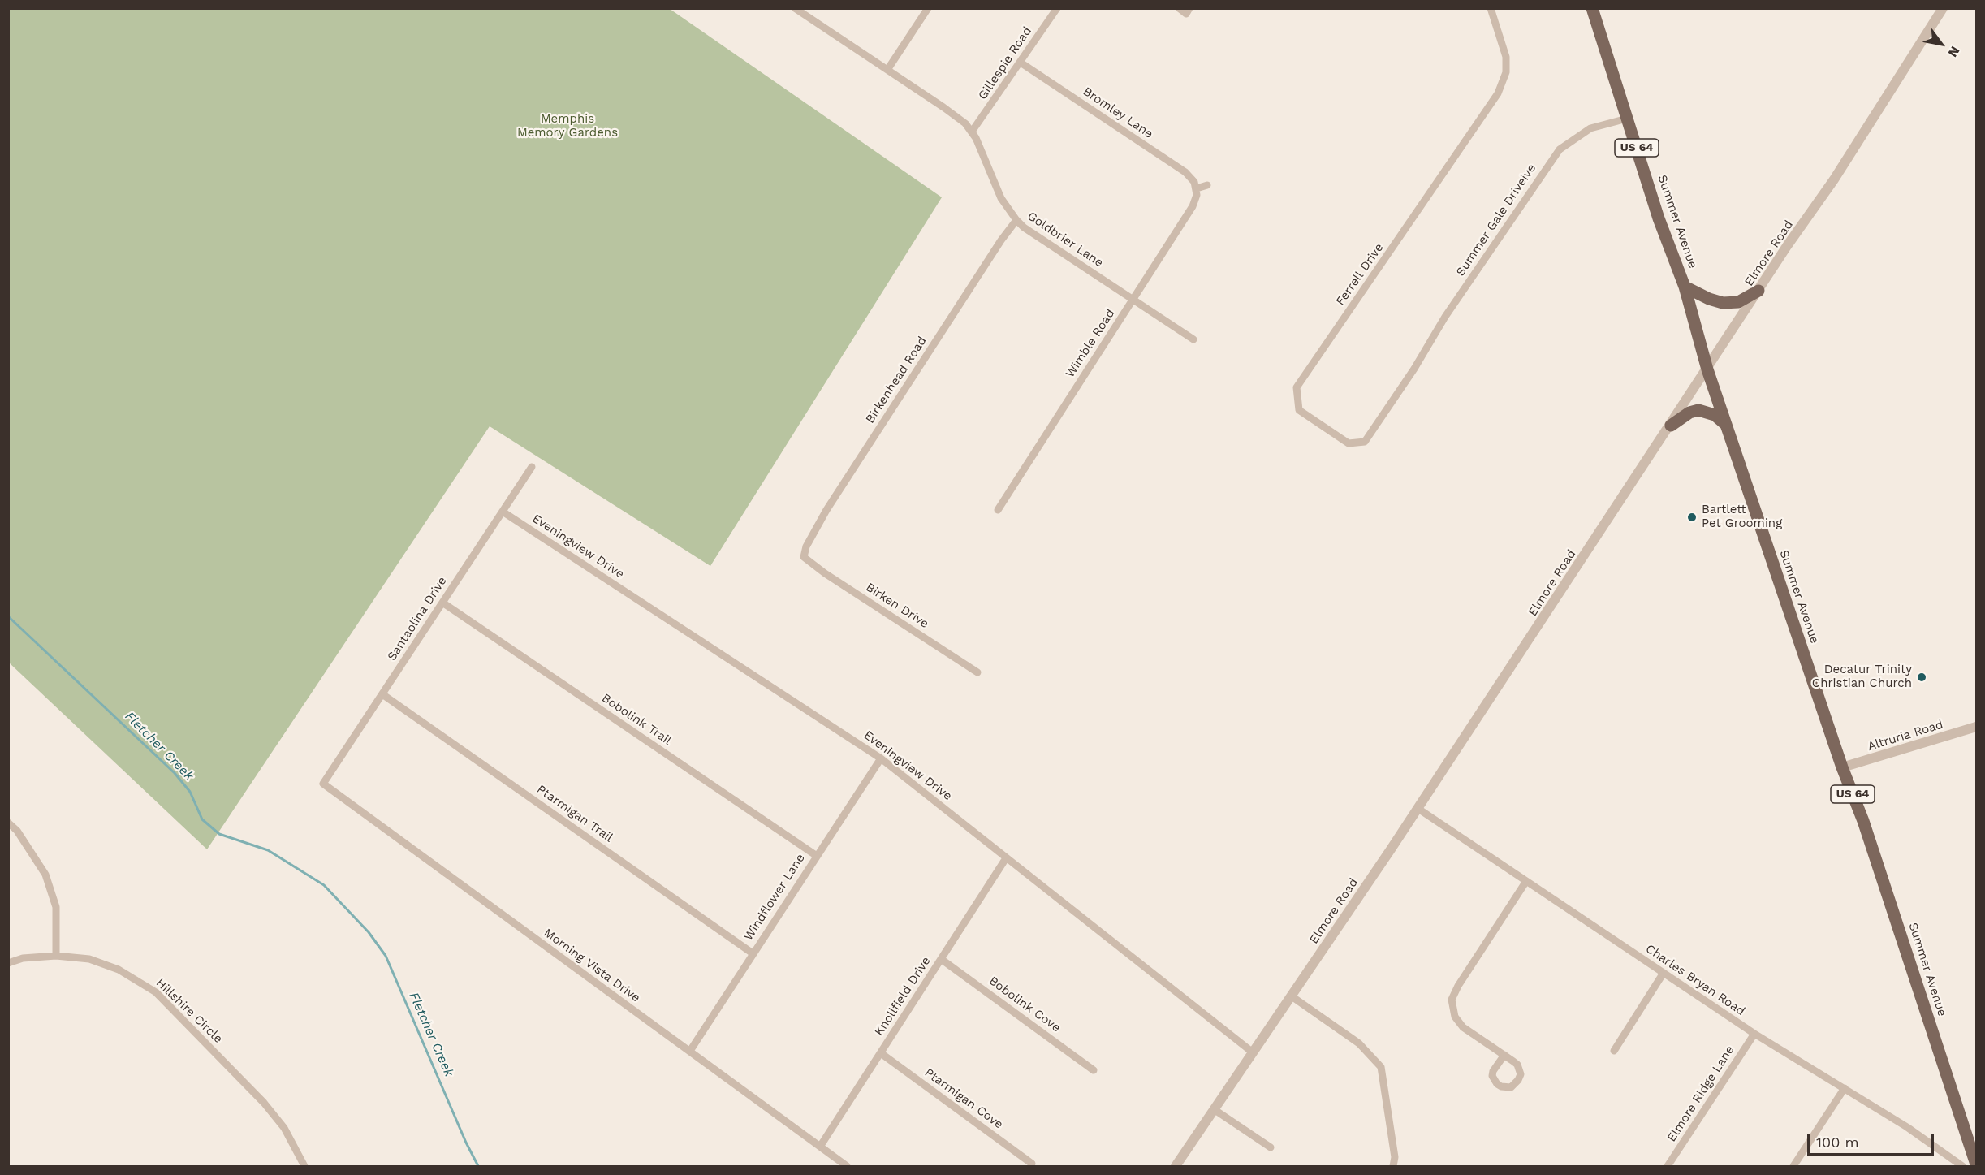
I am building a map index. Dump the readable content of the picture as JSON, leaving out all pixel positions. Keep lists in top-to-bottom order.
{
  "streets": {
    "main road": ["US 64", "Summer Avenue"],
    "street": [
      "Gillespie Road",
      "Bromley Lane",
      "Summer Gale Driveive",
      "Goldbrier Lane",
      "Elmore Road",
      "Ferrell Drive",
      "Wimble Road",
      "Birkenhead Road",
      "Eveningview Drive",
      "Birken Drive",
      "Santaolina Drive",
      "Bobolink Trail",
      "Altruria Road",
      "Ptarmigan Trail",
      "Windflower Lane",
      "Morning Vista Drive",
      "Charles Bryan Road",
      "Knollfield Drive",
      "Bobolink Cove",
      "Hillshire Circle",
      "Elmore Ridge Lane",
      "Ptarmigan Cove"
    ]
  },
  "crossings": [
    ["Gillespie Road", "Bromley Lane"],
    ["Gillespie Road", "Goldbrier Lane"],
    ["Bromley Lane", "Wimble Road"],
    ["Summer Gale Driveive", "Summer Avenue"],
    ["Summer Gale Driveive", "Ferrell Drive"],
    ["Summer Avenue", "Elmore Road"],
    ["Summer Avenue", "Altruria Road"],
    ["Goldbrier Lane", "Wimble Road"],
    ["Goldbrier Lane", "Birkenhead Road"],
    ["Elmore Road", "Eveningview Drive"],
    ["Elmore Road", "Charles Bryan Road"],
    ["Birkenhead Road", "Birken Drive"],
    ["Eveningview Drive", "Santaolina Drive"],
    ["Eveningview Drive", "Windflower Lane"],
    ["Eveningview Drive", "Knollfield Drive"],
    ["Santaolina Drive", "Bobolink Trail"],
    ["Santaolina Drive", "Ptarmigan Trail"],
    ["Santaolina Drive", "Morning Vista Drive"],
    ["Bobolink Trail", "Windflower Lane"],
    ["Ptarmigan Trail", "Windflower Lane"],
    ["Windflower Lane", "Morning Vista Drive"],
    ["Morning Vista Drive", "Knollfield Drive"],
    ["Charles Bryan Road", "Elmore Ridge Lane"],
    ["Knollfield Drive", "Bobolink Cove"],
    ["Knollfield Drive", "Ptarmigan Cove"]
  ],
  "water": ["Fletcher Creek"],
  "parks": ["Memphis Memory Gardens"],
  "places": ["Bartlett Pet Grooming", "Decatur Trinity Christian Church"],
  "scale_bar": "100 m",
  "north": "bottom right"
}
